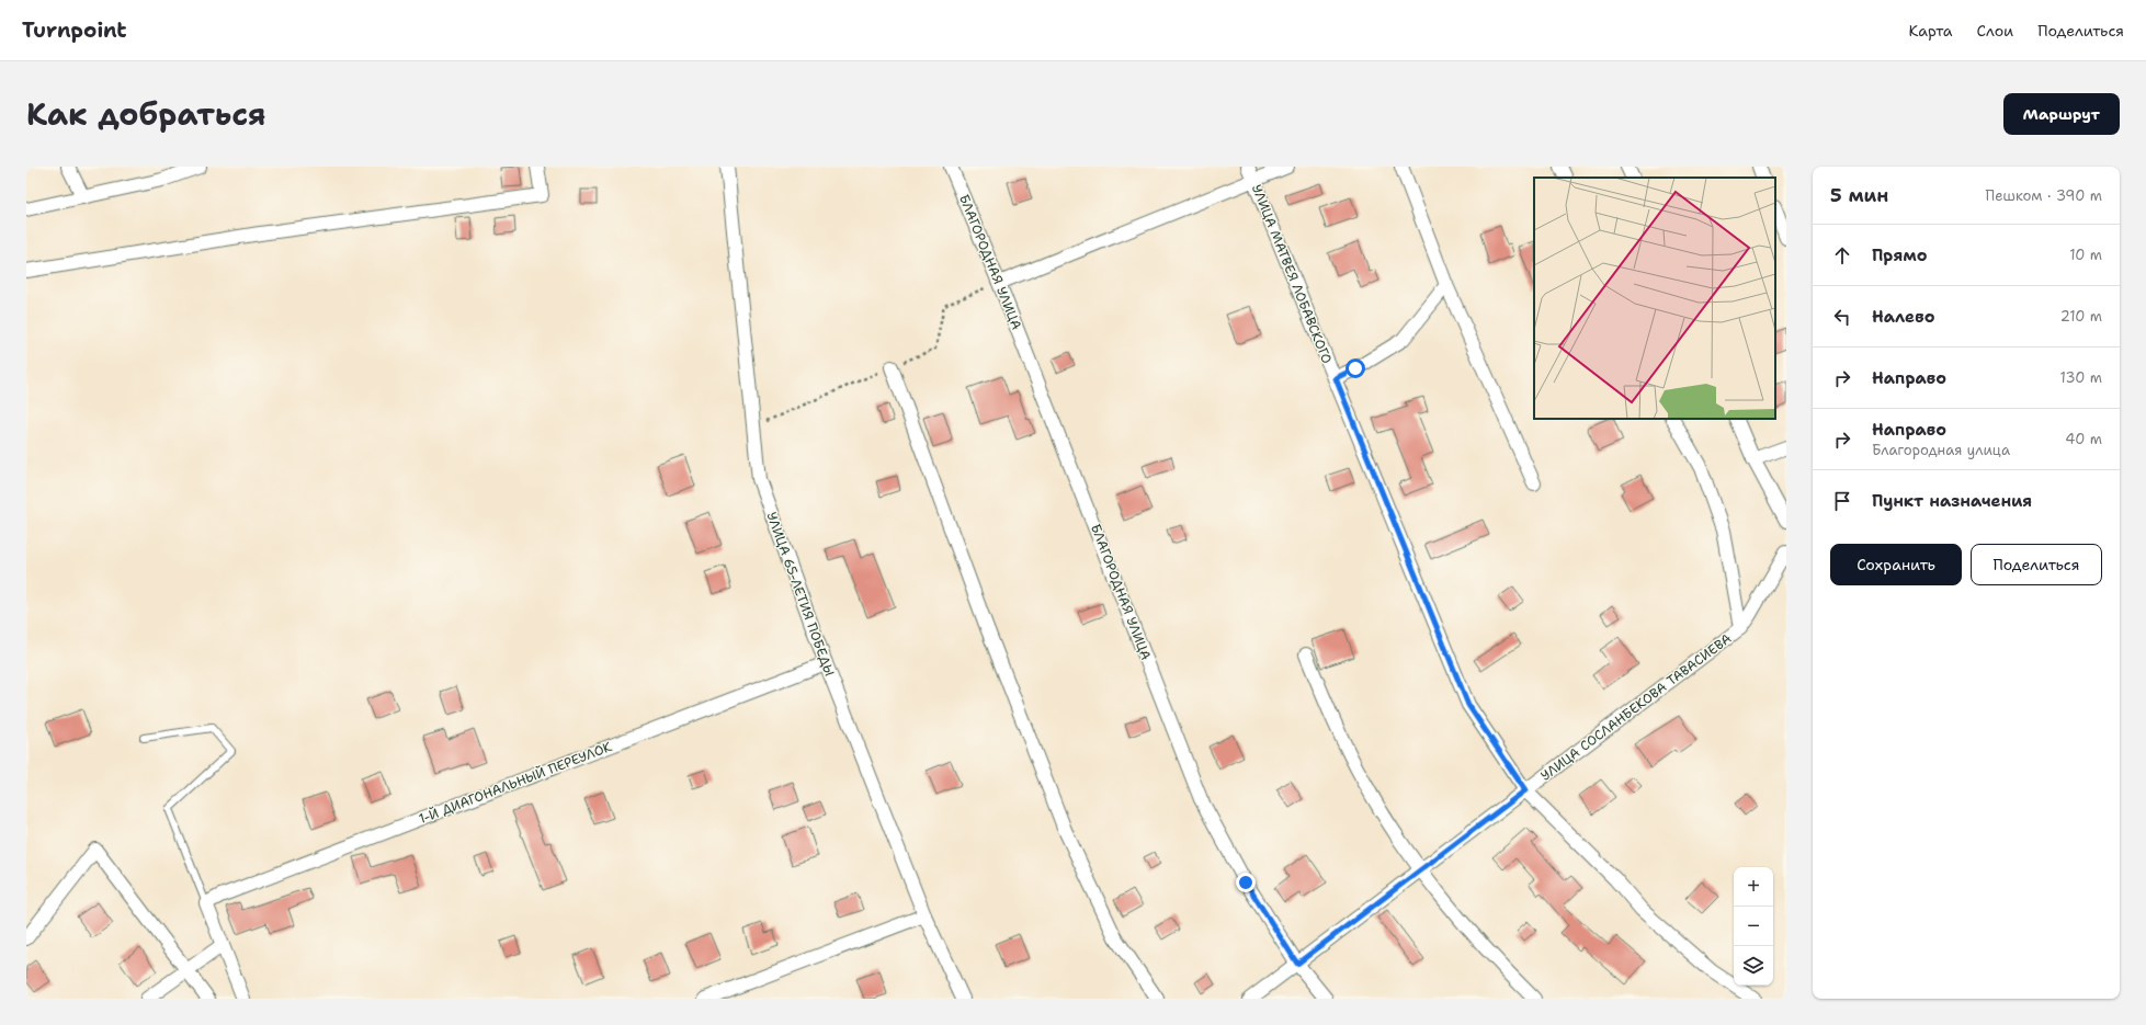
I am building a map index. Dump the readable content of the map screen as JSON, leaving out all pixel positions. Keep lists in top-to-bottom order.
{
  "streets": {
    "street": [
      "БЛАГОРОДНАЯ УЛИЦА",
      "УЛИЦА МАТВЕЯ ЛОБАВСКОГО",
      "УЛИЦА 65-ЛЕТИЯ ПОБЕДЫ",
      "УЛИЦА СОСЛАНБЕКОВА ТАВАСИЕВА",
      "1-Й ДИАГОНАЛЬНЫЙ ПЕРЕУЛОК"
    ]
  },
  "crossings": [
    ["БЛАГОРОДНАЯ УЛИЦА", "УЛИЦА СОСЛАНБЕКОВА ТАВАСИЕВА"],
    ["УЛИЦА МАТВЕЯ ЛОБАВСКОГО", "УЛИЦА СОСЛАНБЕКОВА ТАВАСИЕВА"],
    ["УЛИЦА 65-ЛЕТИЯ ПОБЕДЫ", "1-Й ДИАГОНАЛЬНЫЙ ПЕРЕУЛОК"]
  ],
  "page": {
    "header": "Turnpoint",
    "nav": ["Карта", "Слои", "Поделиться"],
    "title": "Как добраться",
    "buttons": [
      "Маршрут",
      ["Сохранить", "Поделиться"]
    ],
    "heading": ["5 мин", "Пешком · 390 m"],
    "list": [
      ["Прямо", "10 m"],
      ["Налево", "210 m"],
      ["Направо", "130 m"],
      ["Направо", "Благородная улица", "40 m"],
      "Пункт назначения"
    ],
    "map_buttons": ["+", "−"]
  }
}
